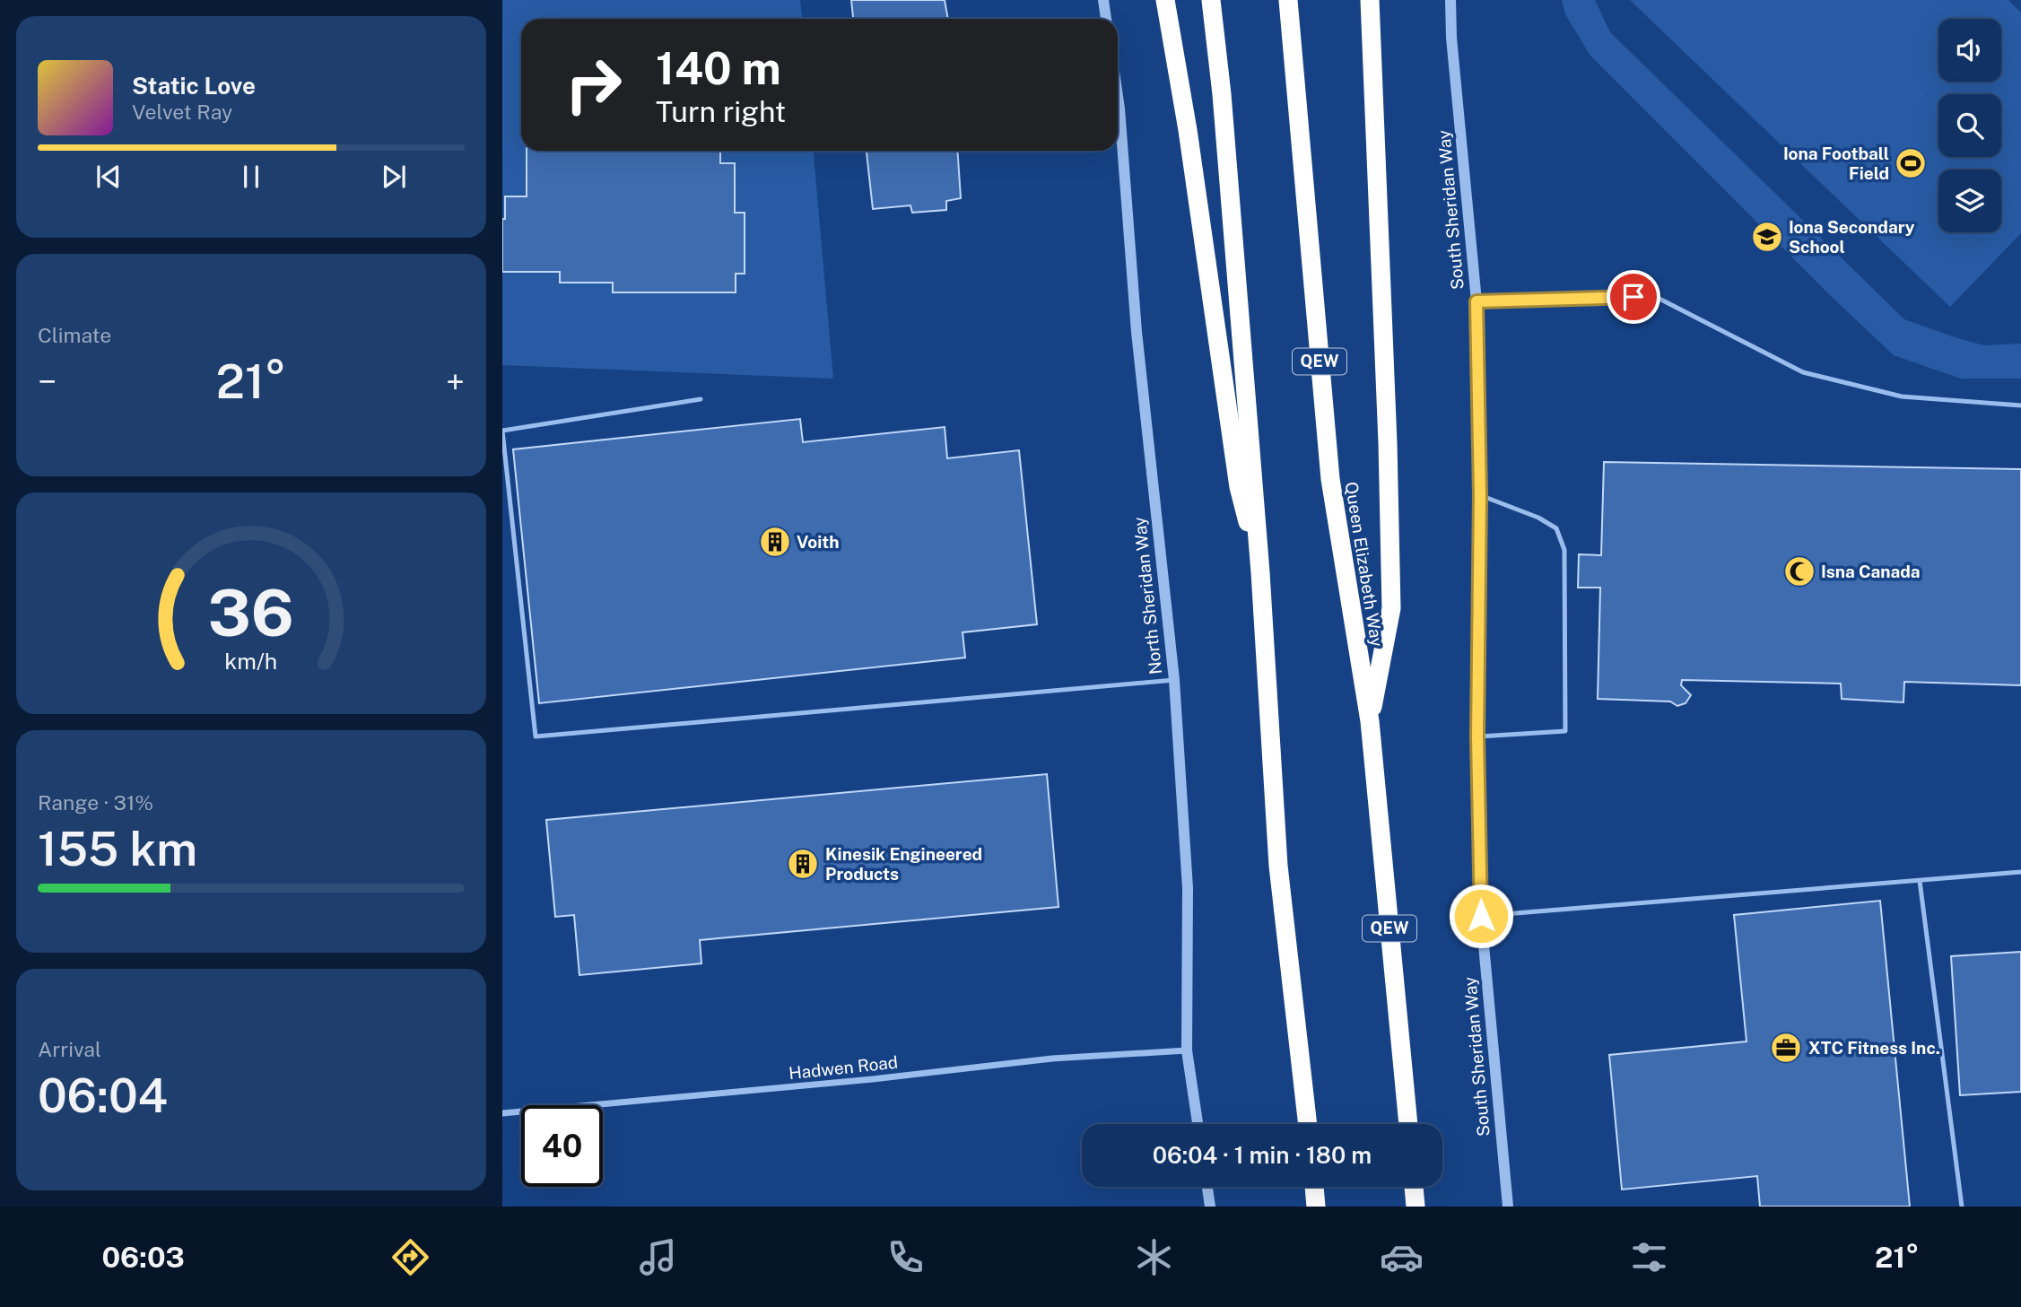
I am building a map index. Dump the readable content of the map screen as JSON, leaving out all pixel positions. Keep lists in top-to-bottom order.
{
  "streets": {
    "highway": ["QEW", "Queen Elizabeth Way"],
    "street": ["South Sheridan Way", "North Sheridan Way", "Hadwen Road"]
  },
  "crossings": [
    ["North Sheridan Way", "Hadwen Road"]
  ],
  "places": {
    "sports": ["Iona Football Field"],
    "school or university": ["Iona Secondary School"],
    "building": ["Voith", "Kinesik Engineered Products"],
    "mosque": ["Isna Canada"],
    "office": ["XTC Fitness Inc."]
  },
  "page": {
    "turn": ["140 m", "Turn right"],
    "song": ["Static Love", "Velvet Ray"],
    "tile": [
      "Climate",
      ["Range · 31%", "155 km"],
      ["Arrival", "06:04"]
    ],
    "heat": ["−", "21°", "+"],
    "limit": "40",
    "trip": "06:04 · 1 min · 180 m",
    "tabs": ["06:03", "21°"],
    "gauge": ["36", "km/h"]
  }
}
